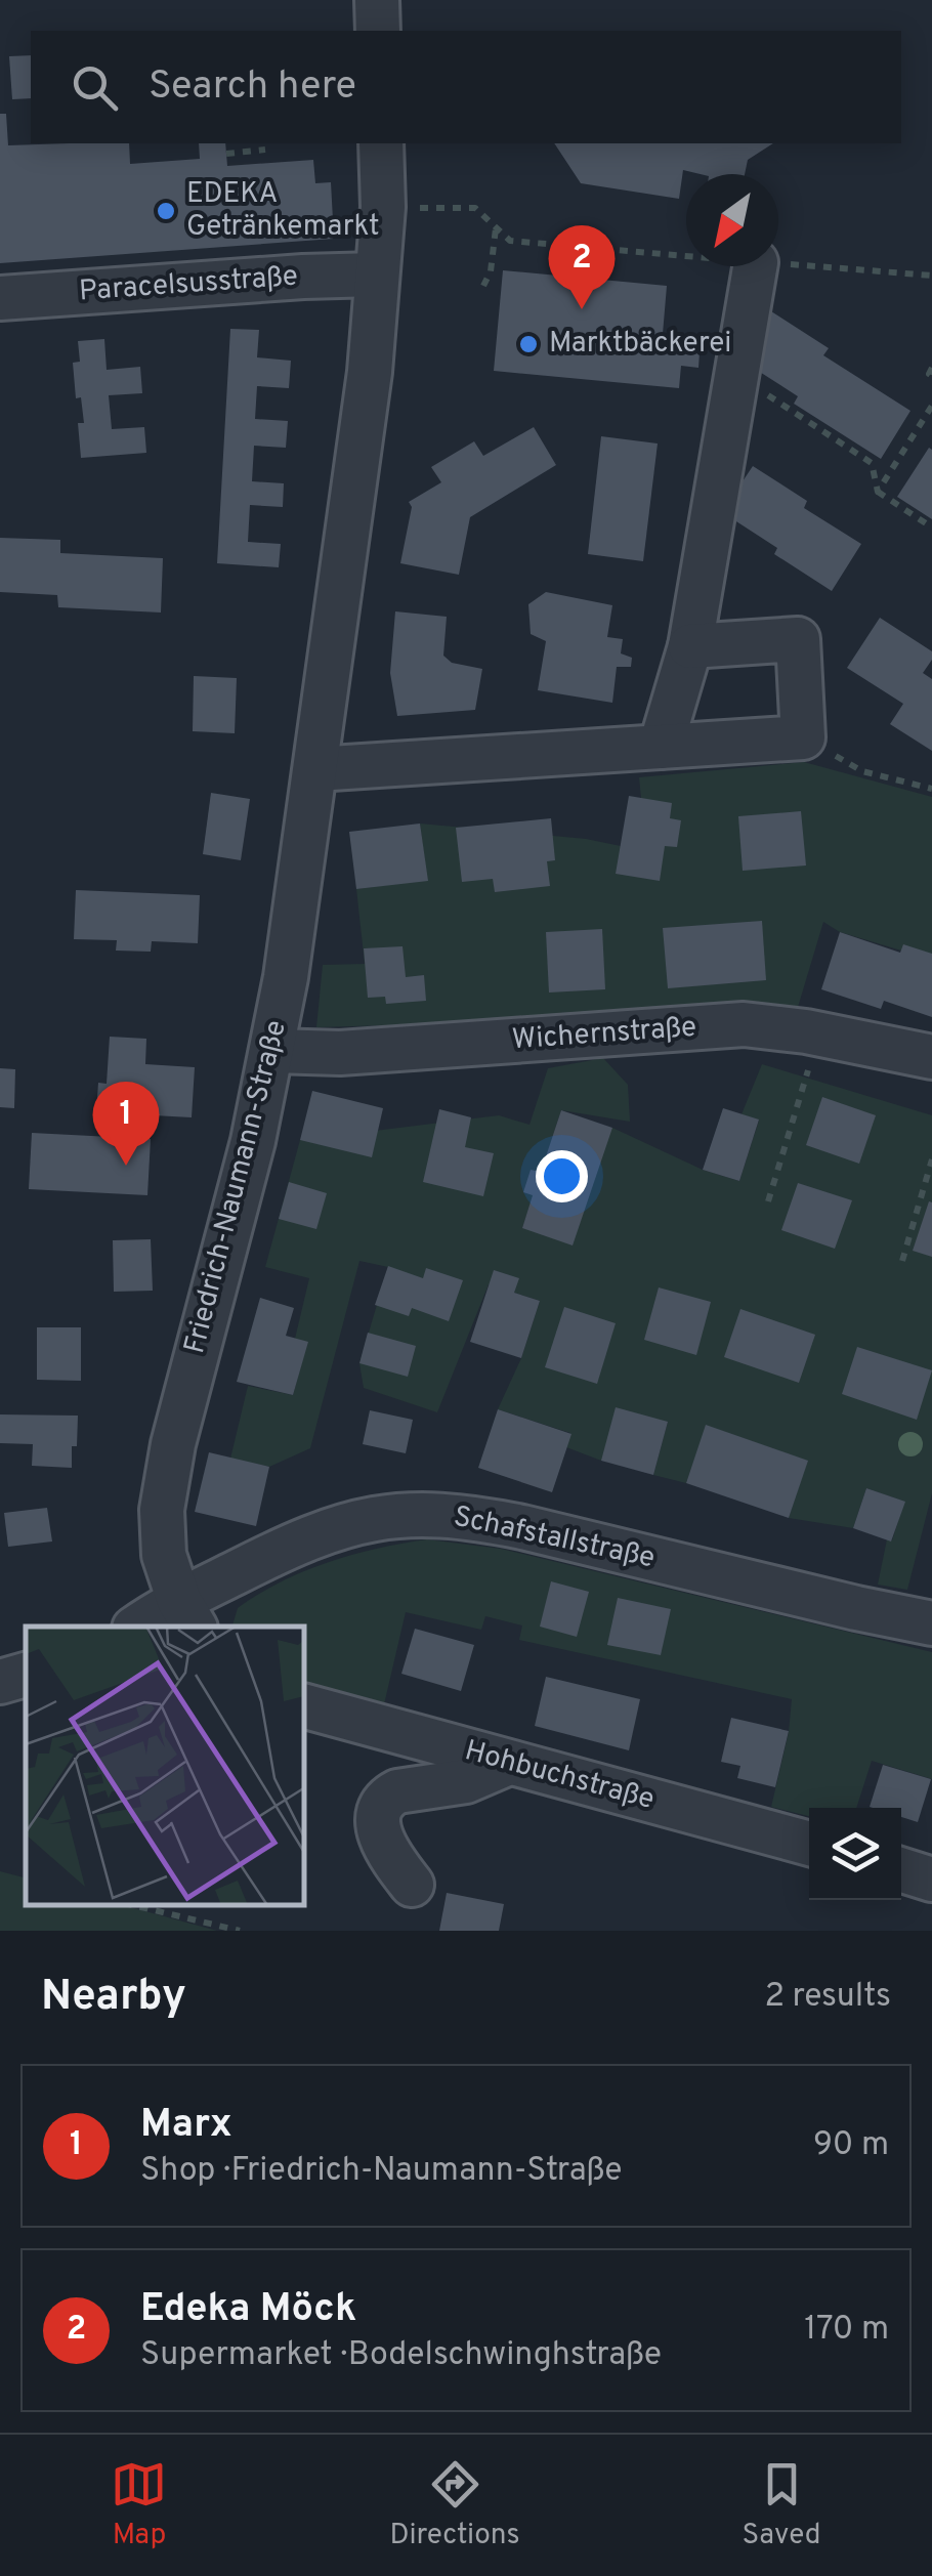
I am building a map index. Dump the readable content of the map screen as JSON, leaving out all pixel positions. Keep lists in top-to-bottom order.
{
  "streets": {
    "street": [
      "Paracelsusstraße",
      "Wichernstraße",
      "Friedrich-Naumann-Straße",
      "Schafstallstraße",
      "Hohbuchstraße"
    ]
  },
  "crossings": [
    ["Paracelsusstraße", "Friedrich-Naumann-Straße"],
    ["Wichernstraße", "Friedrich-Naumann-Straße"],
    ["Friedrich-Naumann-Straße", "Schafstallstraße"]
  ],
  "places": ["EDEKA Getränkemarkt", "Marktbäckerei"],
  "north": "bottom left",
  "page": {
    "search": "Search here",
    "pins": ["2", "1"],
    "heading": ["Nearby", "2 results"],
    "list": [
      {
        "mark": "1",
        "name": "Marx",
        "note": "Shop · Friedrich-Naumann-Straße",
        "value": "90 m"
      },
      {
        "mark": "2",
        "name": "Edeka Möck",
        "note": "Supermarket · Bodelschwinghstraße",
        "value": "170 m"
      }
    ],
    "nav": ["Map", "Directions", "Saved"]
  }
}
